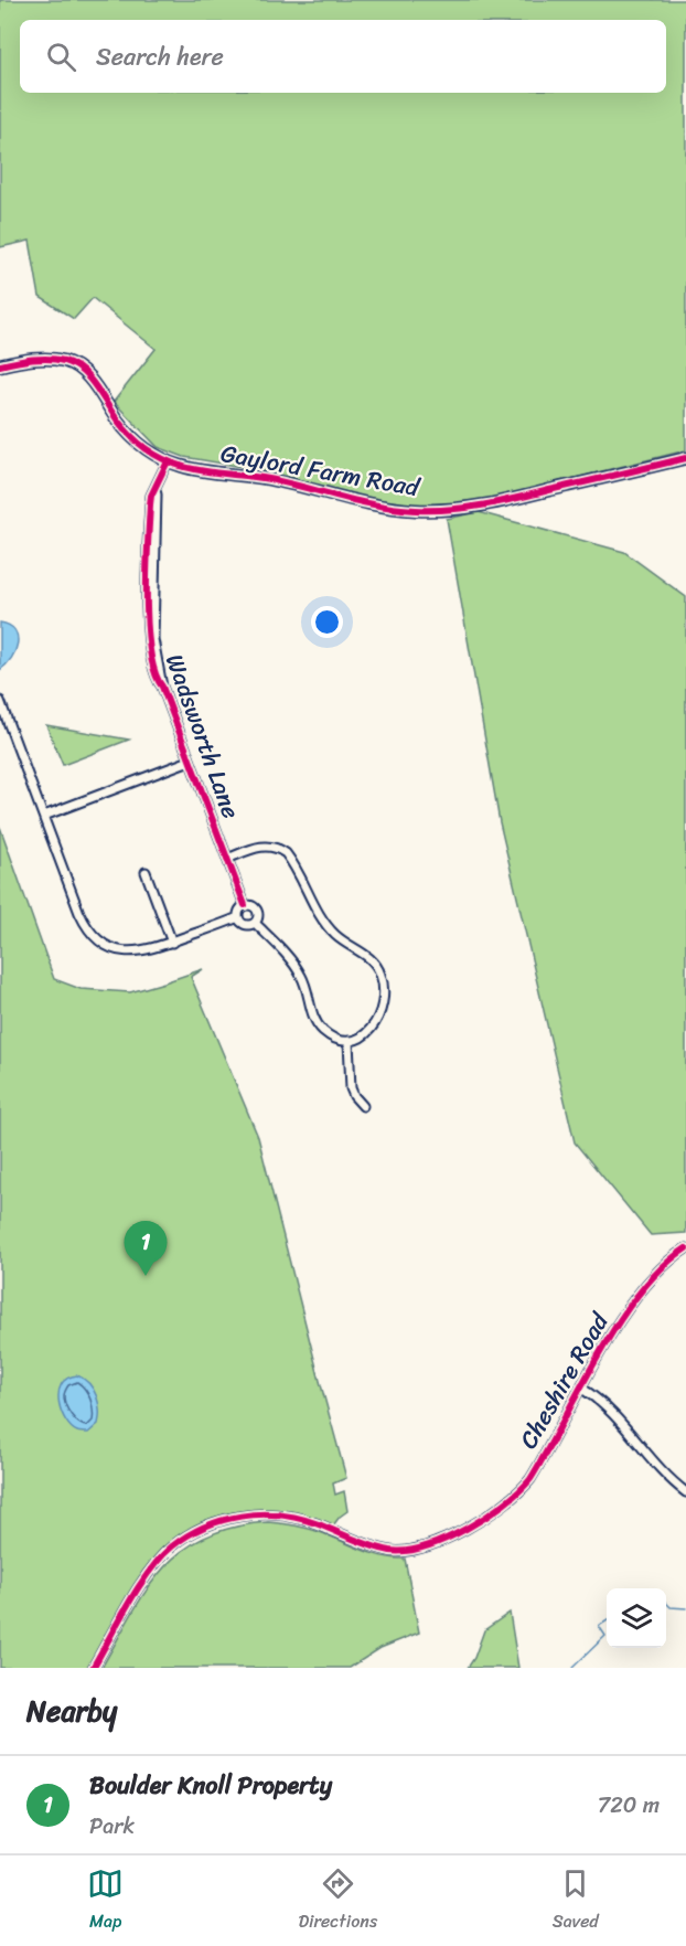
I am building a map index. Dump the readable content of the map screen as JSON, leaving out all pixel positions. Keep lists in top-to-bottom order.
{
  "streets": {
    "street": ["Gaylord Farm Road", "Wadsworth Lane", "Cheshire Road"]
  },
  "crossings": [
    ["Gaylord Farm Road", "Wadsworth Lane"]
  ],
  "page": {
    "search": "Search here",
    "pins": "1",
    "heading": "Nearby",
    "list": [
      {
        "mark": "1",
        "name": "Boulder Knoll Property",
        "note": "Park",
        "value": "720 m"
      }
    ],
    "nav": ["Map", "Directions", "Saved"]
  }
}
